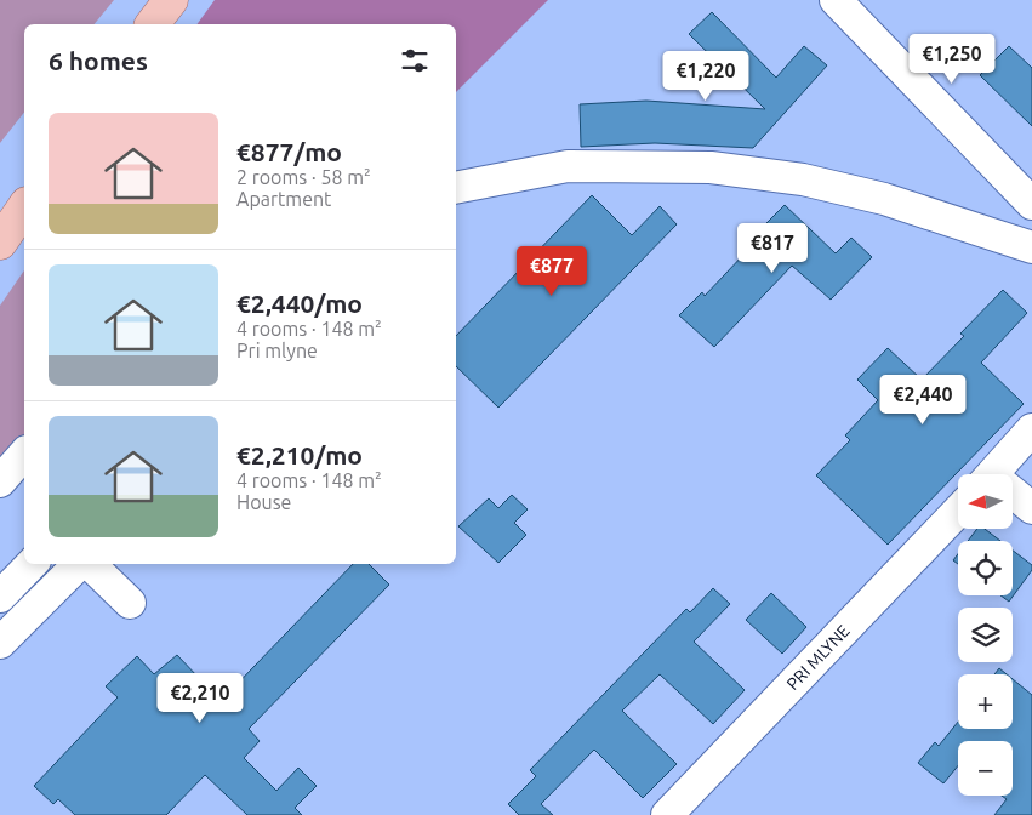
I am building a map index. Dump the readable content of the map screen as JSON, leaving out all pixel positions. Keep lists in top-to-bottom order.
{
  "streets": {
    "street": ["PRI MLYNE"]
  },
  "north": "left",
  "page": {
    "heading": "6 homes",
    "price": [
      "€1,250",
      "€1,220",
      "€817",
      "€877",
      "€2,440",
      "€2,210"
    ],
    "list": [
      {
        "name": "€877/mo",
        "note": "2 rooms · 58 m² · Apartment"
      },
      {
        "name": "€2,440/mo",
        "note": "4 rooms · 148 m² · Pri mlyne"
      },
      {
        "name": "€2,210/mo",
        "note": "4 rooms · 148 m² · House"
      }
    ],
    "map_buttons": ["+", "−"]
  }
}
